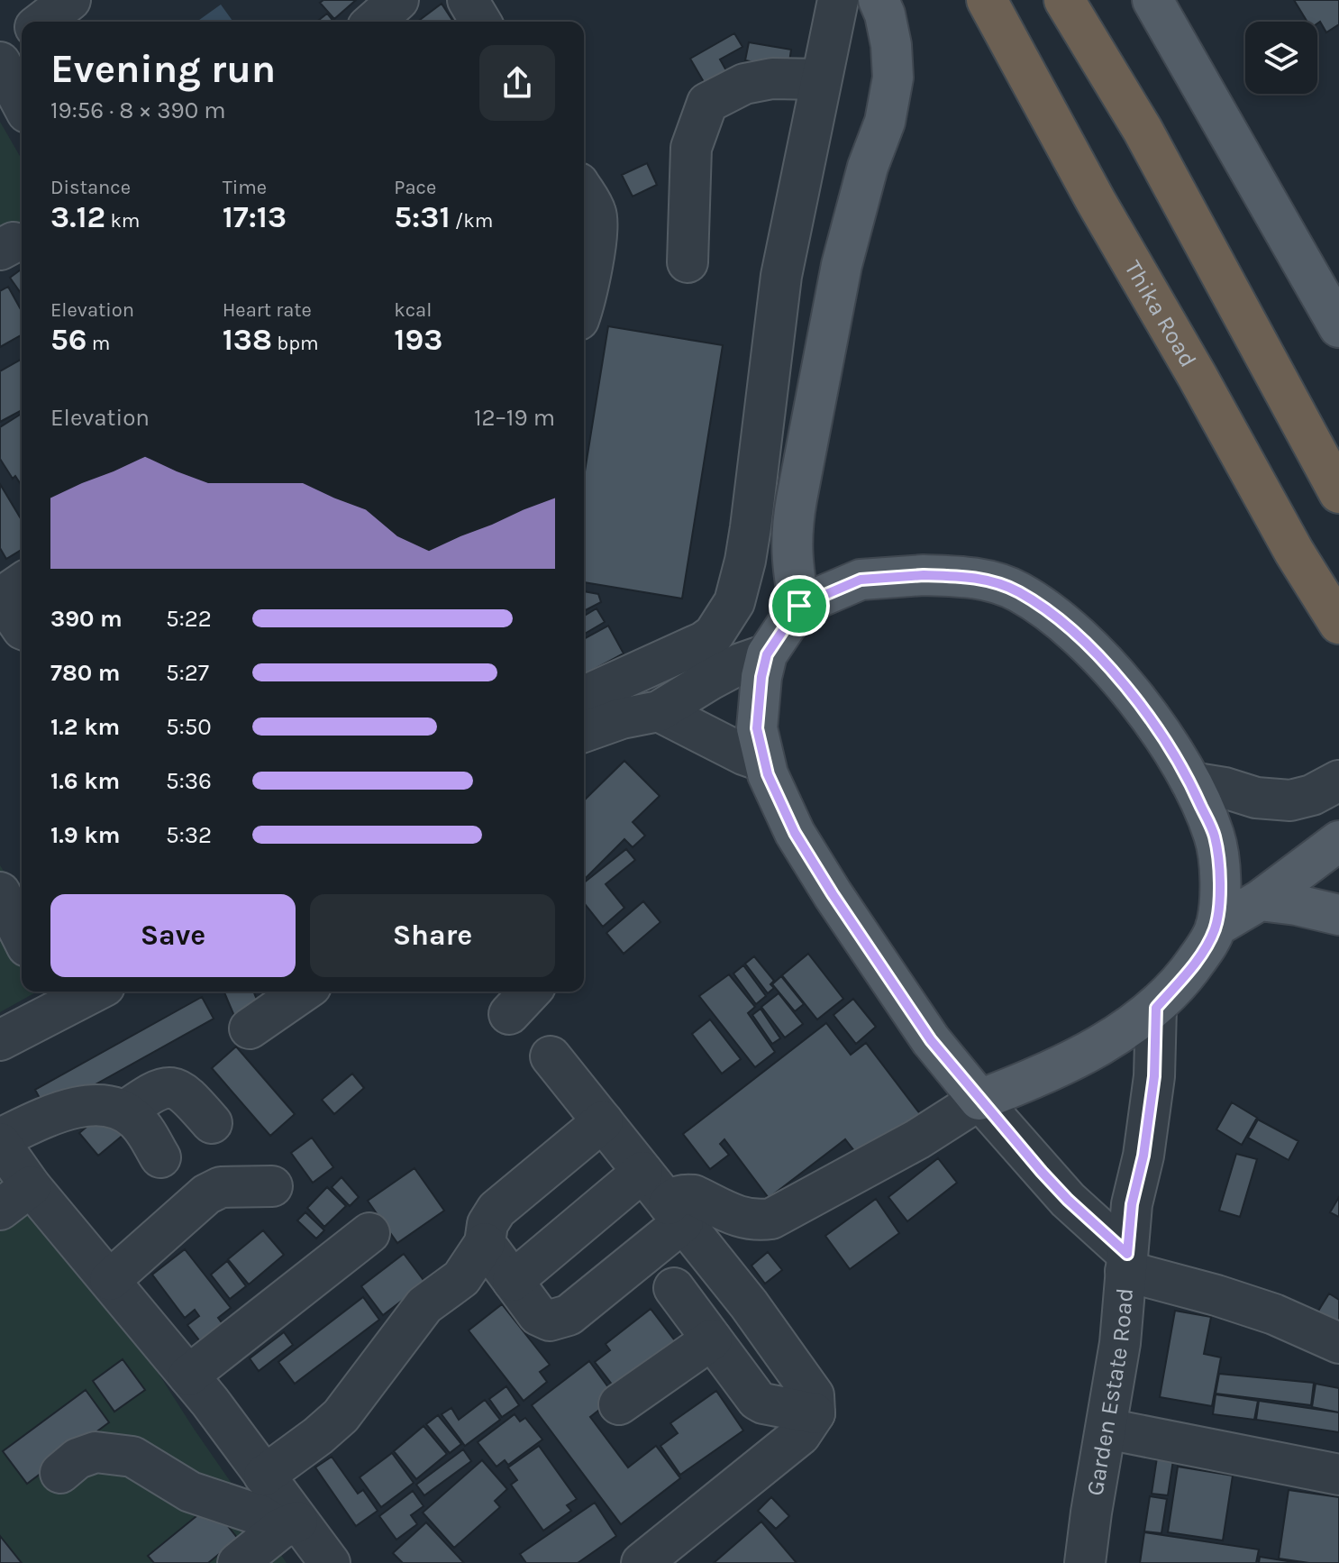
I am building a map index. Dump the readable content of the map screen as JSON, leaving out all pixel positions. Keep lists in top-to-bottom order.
{
  "streets": {
    "highway": ["Thika Road"],
    "street": ["Garden Estate Road"]
  },
  "page": {
    "heading": ["Evening run", "19:56 · 8 × 390 m"],
    "stats": [
      ["Distance", "3.12 km"],
      ["Time", "17:13"],
      ["Pace", "5:31 /km"],
      ["Elevation", "56 m"],
      ["Heart rate", "138 bpm"],
      ["kcal", "193"]
    ],
    "chart": ["Elevation", "12–19 m"],
    "list": [
      {
        "name": "390 m",
        "note": "5:22"
      },
      {
        "name": "780 m",
        "note": "5:27"
      },
      {
        "name": "1.2 km",
        "note": "5:50"
      },
      {
        "name": "1.6 km",
        "note": "5:36"
      },
      {
        "name": "1.9 km",
        "note": "5:32"
      }
    ],
    "buttons": ["Save", "Share"]
  }
}
